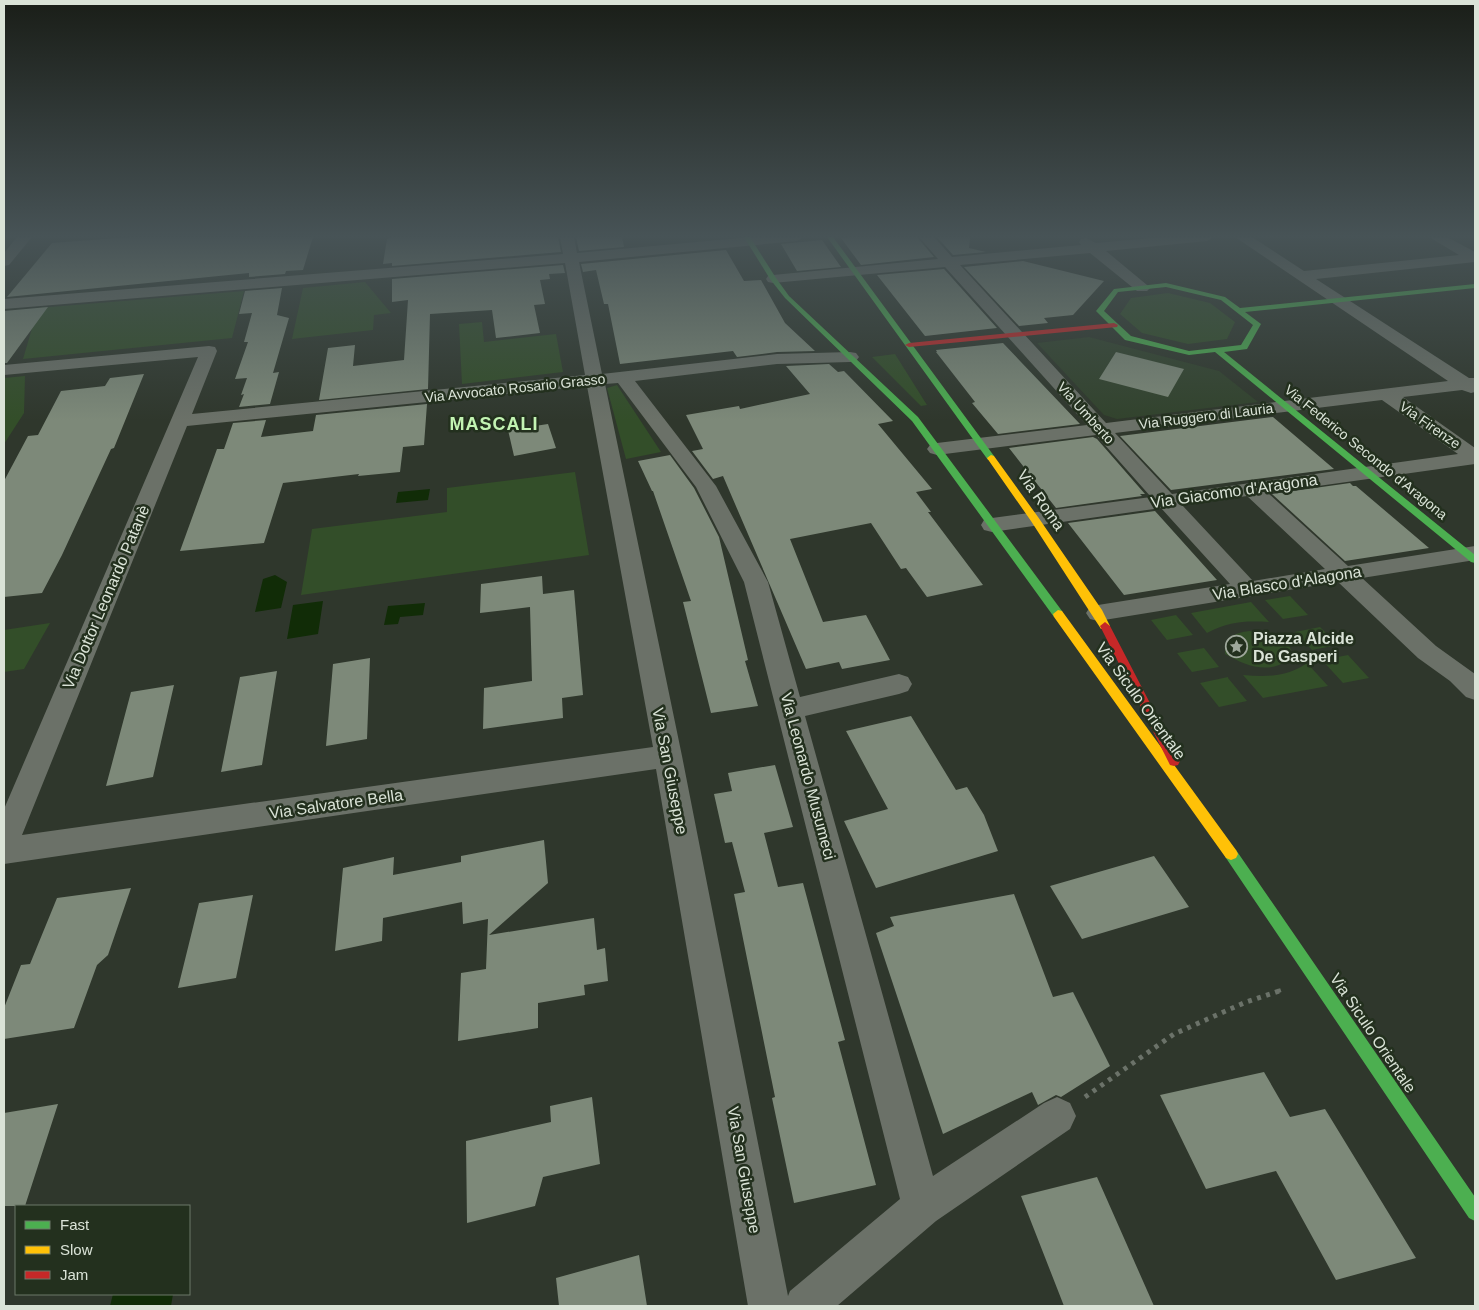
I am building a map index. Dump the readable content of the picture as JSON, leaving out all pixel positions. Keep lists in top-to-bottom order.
{
  "streets": {
    "street": [
      "Via Avvocato Rosario Grasso",
      "Via Umberto",
      "Via Ruggero di Lauria",
      "Via Firenze",
      "Via Federico Secondo d'Aragona",
      "Via Giacomo d'Aragona",
      "Via Roma",
      "Via Blasco d'Alagona",
      "Via Dottor Leonardo Patanè",
      "Via Siculo Orientale",
      "Via San Giuseppe",
      "Via Leonardo Musumeci",
      "Via Salvatore Bella"
    ]
  },
  "crossings": [
    ["Via Avvocato Rosario Grasso", "Via Dottor Leonardo Patanè"],
    ["Via Avvocato Rosario Grasso", "Via Siculo Orientale"],
    ["Via Avvocato Rosario Grasso", "Via San Giuseppe"],
    ["Via Avvocato Rosario Grasso", "Via Leonardo Musumeci"],
    ["Via Umberto", "Via Ruggero di Lauria"],
    ["Via Umberto", "Via Giacomo d'Aragona"],
    ["Via Umberto", "Via Blasco d'Alagona"],
    ["Via Ruggero di Lauria", "Via Firenze"],
    ["Via Ruggero di Lauria", "Via Federico Secondo d'Aragona"],
    ["Via Ruggero di Lauria", "Via Roma"],
    ["Via Ruggero di Lauria", "Via Siculo Orientale"],
    ["Via Firenze", "Via Giacomo d'Aragona"],
    ["Via Federico Secondo d'Aragona", "Via Giacomo d'Aragona"],
    ["Via Federico Secondo d'Aragona", "Via Blasco d'Alagona"],
    ["Via Giacomo d'Aragona", "Via Roma"],
    ["Via Giacomo d'Aragona", "Via Siculo Orientale"],
    ["Via Roma", "Via Blasco d'Alagona"],
    ["Via Roma", "Via Siculo Orientale"],
    ["Via San Giuseppe", "Via Salvatore Bella"]
  ],
  "districts": ["MASCALI"],
  "places": {
    "place": ["Piazza Alcide De Gasperi"]
  },
  "legend": ["Fast", "Slow", "Jam"]
}
